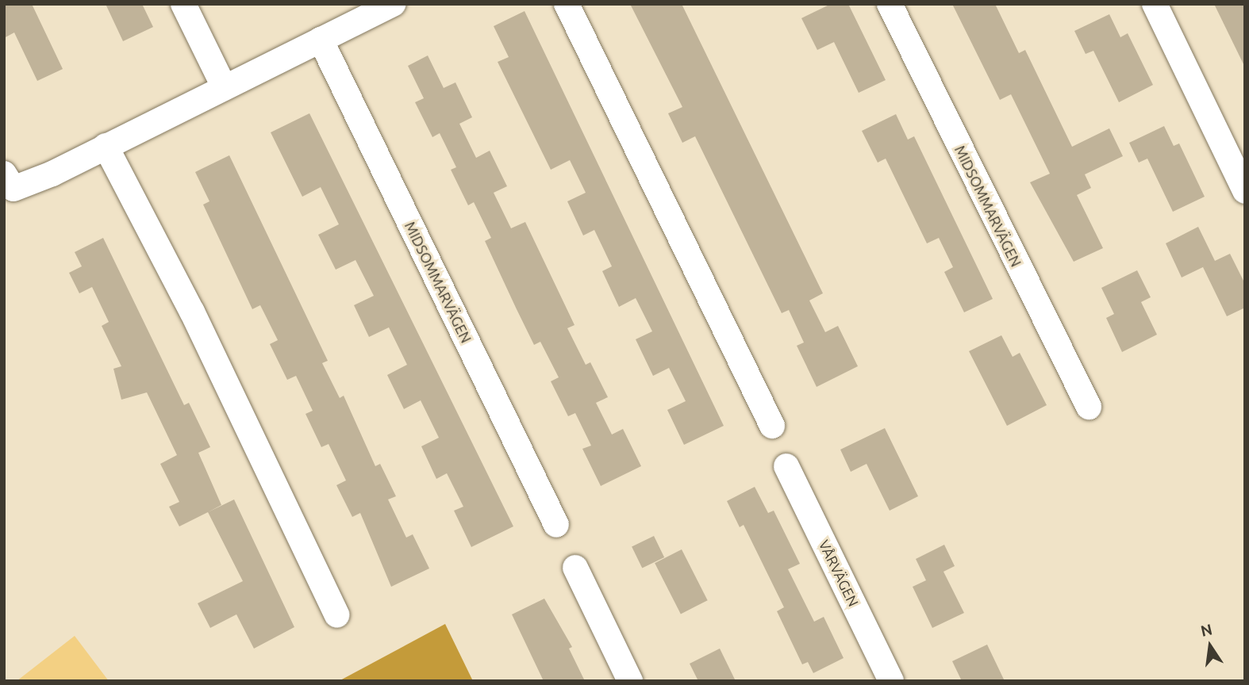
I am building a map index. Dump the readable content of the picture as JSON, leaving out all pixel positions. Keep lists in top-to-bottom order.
{
  "streets": {
    "street": ["MIDSOMMARVÄGEN", "VÅRVÄGEN"]
  },
  "north": "top"
}
